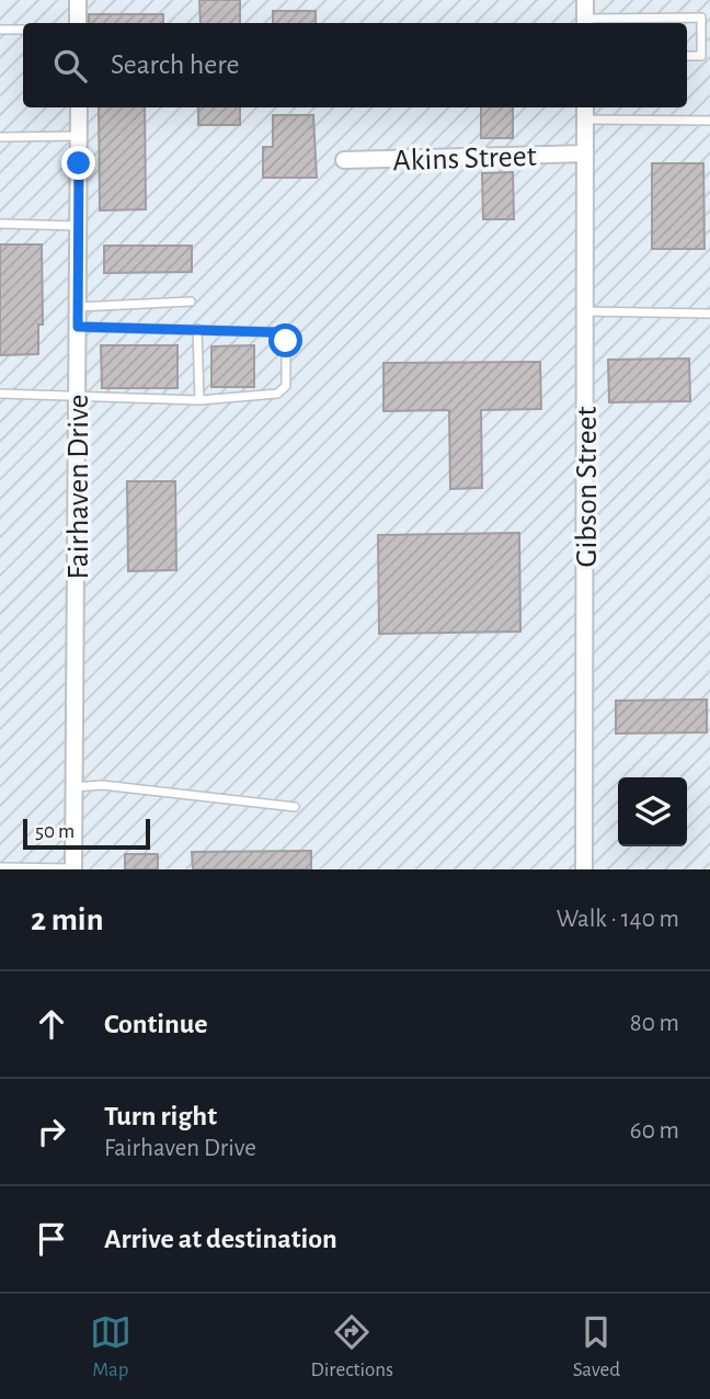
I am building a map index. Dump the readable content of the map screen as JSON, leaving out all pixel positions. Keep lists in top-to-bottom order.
{
  "streets": {
    "street": ["Akins Street", "Fairhaven Drive", "Gibson Street"]
  },
  "crossings": [
    ["Akins Street", "Gibson Street"]
  ],
  "scale_bar": "50 m",
  "page": {
    "search": "Search here",
    "scale": "50 m",
    "heading": ["2 min", "Walk · 140 m"],
    "list": [
      ["Continue", "80 m"],
      ["Turn right", "Fairhaven Drive", "60 m"],
      "Arrive at destination"
    ],
    "nav": ["Map", "Directions", "Saved"]
  }
}
